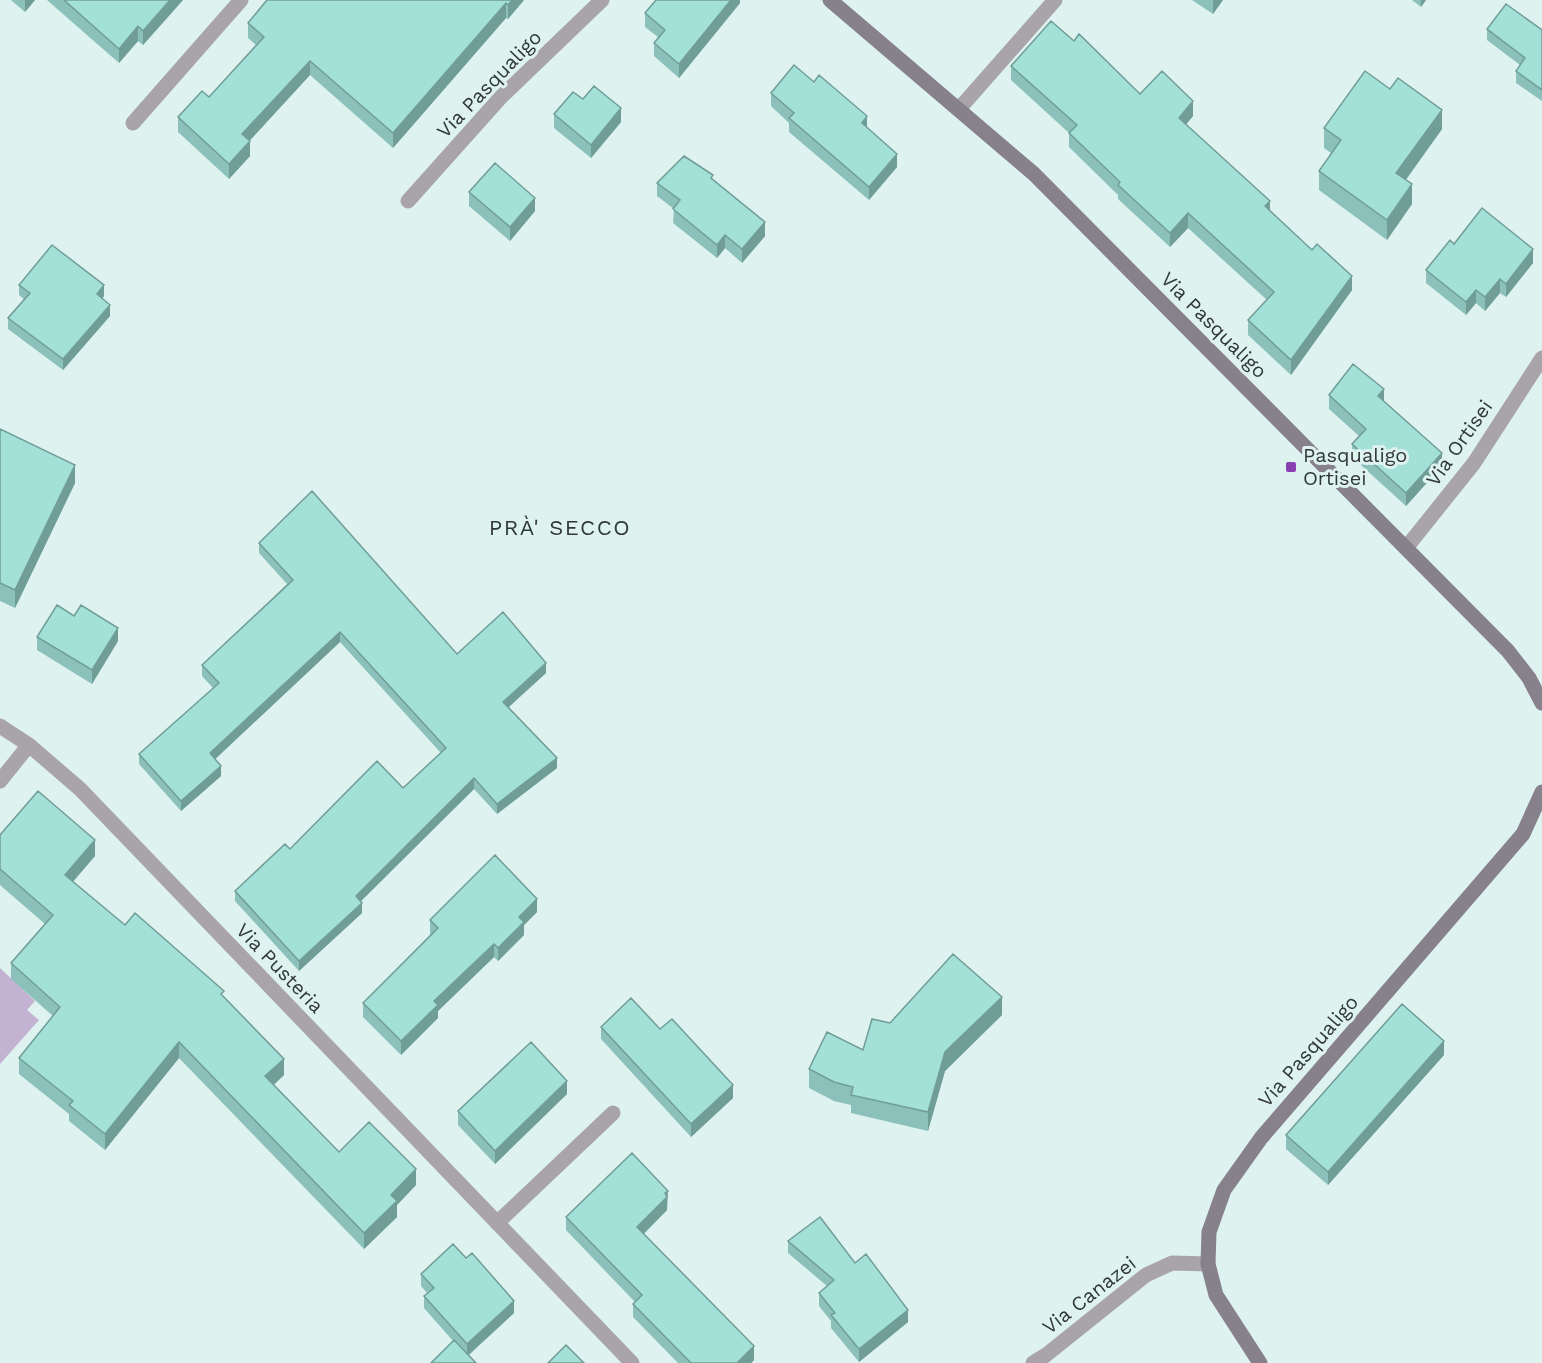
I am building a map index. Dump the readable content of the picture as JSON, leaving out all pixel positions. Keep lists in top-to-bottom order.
{
  "streets": {
    "street": [
      "Via Pasqualigo",
      "Via Ortisei",
      "Via Pusteria",
      "Via Canazei"
    ]
  },
  "crossings": [
    ["Via Pasqualigo", "Via Ortisei"],
    ["Via Pasqualigo", "Via Canazei"]
  ],
  "districts": ["PRÀ' SECCO"],
  "places": {
    "transit": ["Pasqualigo Ortisei"]
  }
}
